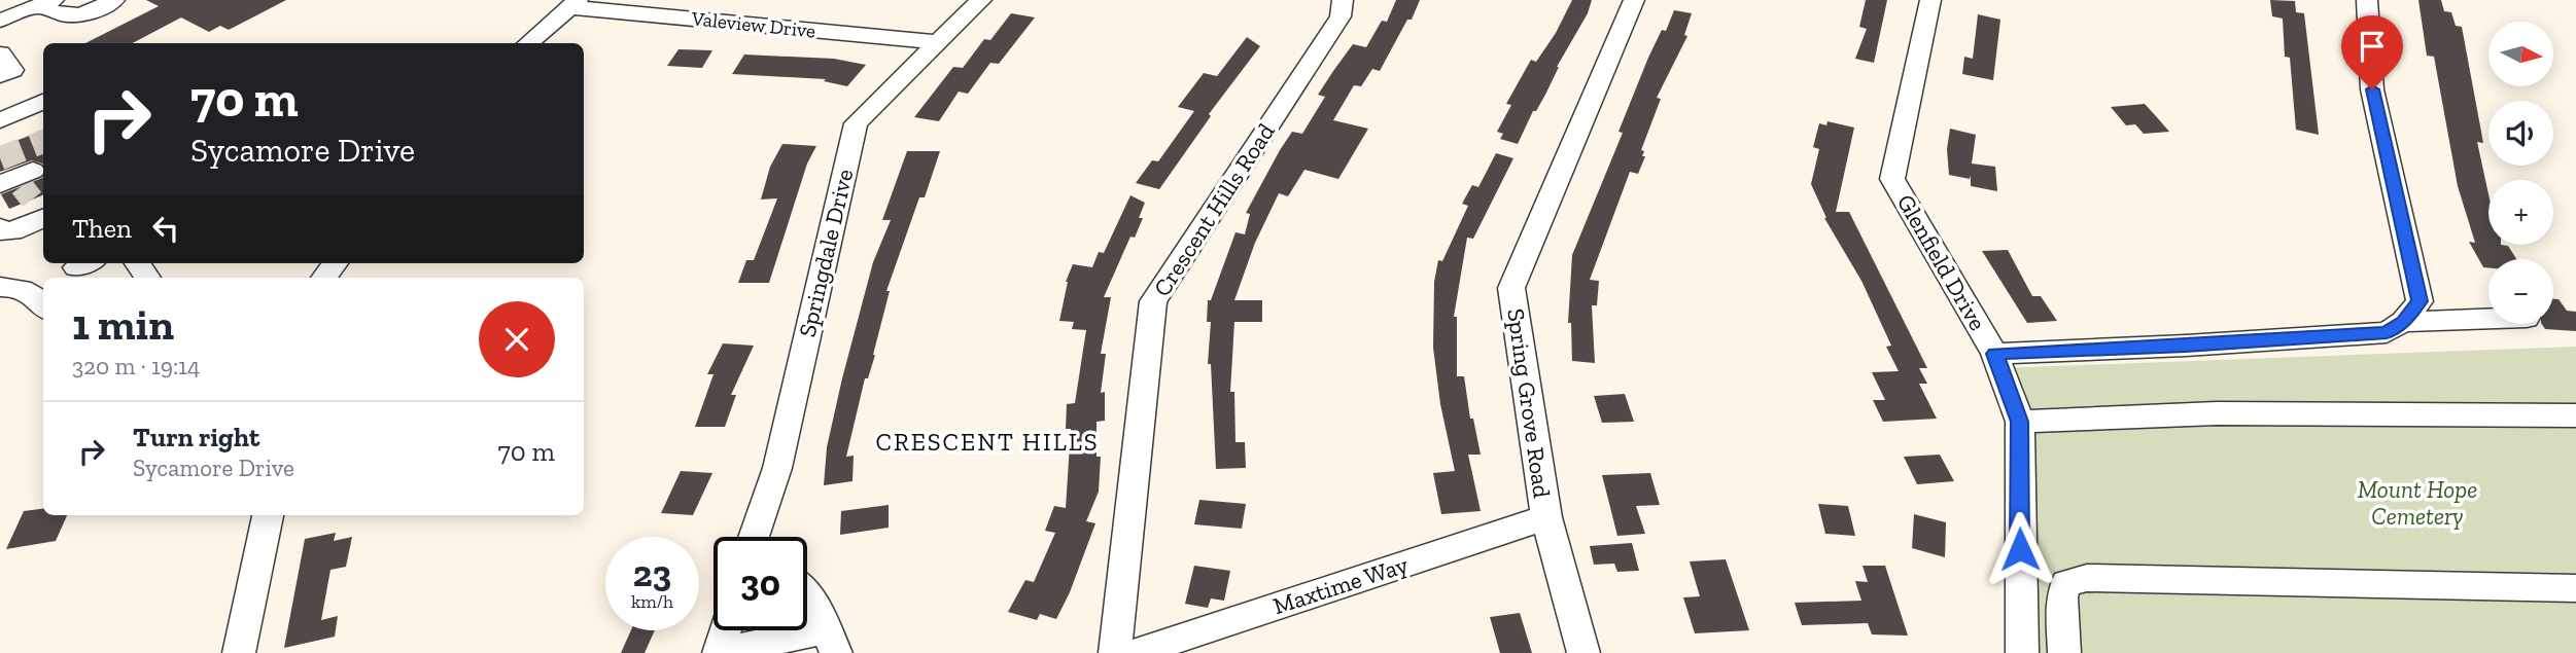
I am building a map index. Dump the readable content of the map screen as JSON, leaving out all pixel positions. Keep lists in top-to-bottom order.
{
  "streets": {
    "street": [
      "Valeview Drive",
      "Crescent Hills Road",
      "Springdale Drive",
      "Glenfield Drive",
      "Spring Grove Road",
      "Maxtime Way"
    ]
  },
  "crossings": [
    ["Valeview Drive", "Springdale Drive"],
    ["Spring Grove Road", "Maxtime Way"]
  ],
  "districts": ["CRESCENT HILLS"],
  "parks": ["Mount Hope Cemetery"],
  "north": "right",
  "page": {
    "map_buttons": ["+", "−"],
    "turn": ["70 m", "Sycamore Drive"],
    "then": "Then",
    "heading": ["1 min", "320 m · 19:14"],
    "list": [
      {
        "name": "Turn right",
        "note": "Sycamore Drive",
        "value": "70 m"
      }
    ],
    "speed": "23 km/h",
    "limit": "30"
  }
}
